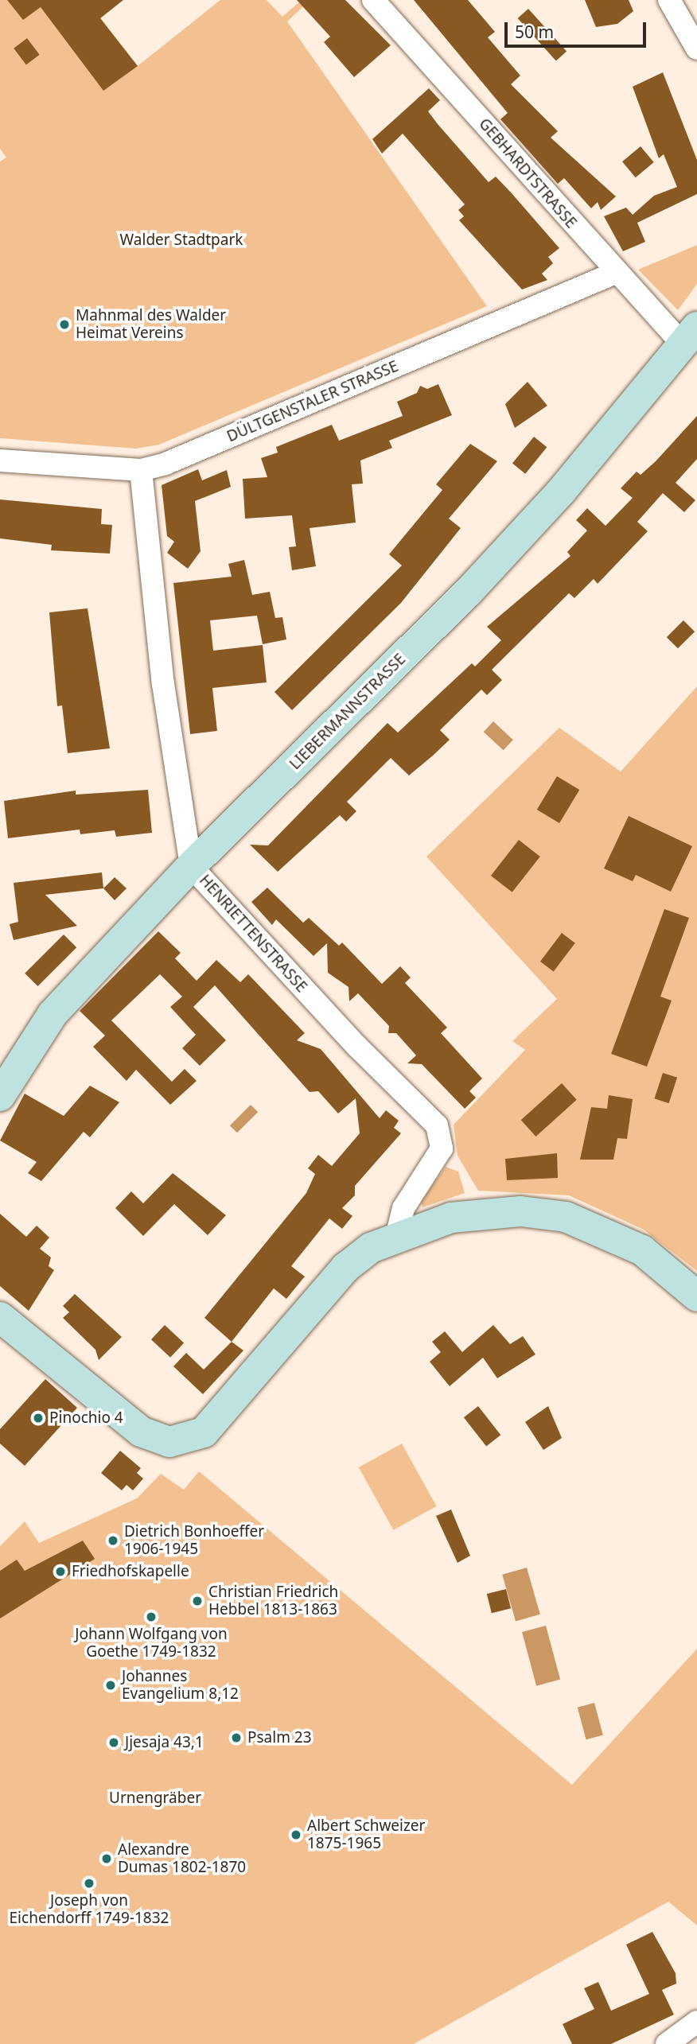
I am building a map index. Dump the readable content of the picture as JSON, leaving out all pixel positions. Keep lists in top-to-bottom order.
{
  "streets": {
    "main road": ["LIEBERMANNSTRASSE"],
    "street": ["GEBHARDTSTRASSE", "DÜLTGENSTALER STRASSE", "HENRIETTENSTRASSE"]
  },
  "crossings": [
    ["GEBHARDTSTRASSE", "DÜLTGENSTALER STRASSE"],
    ["GEBHARDTSTRASSE", "LIEBERMANNSTRASSE"],
    ["DÜLTGENSTALER STRASSE", "HENRIETTENSTRASSE"],
    ["LIEBERMANNSTRASSE", "HENRIETTENSTRASSE"]
  ],
  "parks": ["Walder Stadtpark", "Urnengräber"],
  "places": [
    "Mahnmal des Walder Heimat Vereins",
    "Pinochio 4",
    "Dietrich Bonhoeffer 1906-1945",
    "Friedhofskapelle",
    "Christian Friedrich Hebbel 1813-1863",
    "Johann Wolfgang von Goethe 1749-1832",
    "Johannes Evangelium 8,12",
    "Psalm 23",
    "Jjesaja 43,1",
    "Albert Schweizer 1875-1965",
    "Alexandre Dumas 1802-1870",
    "Joseph von Eichendorff 1749-1832"
  ],
  "scale_bar": "50 m"
}
